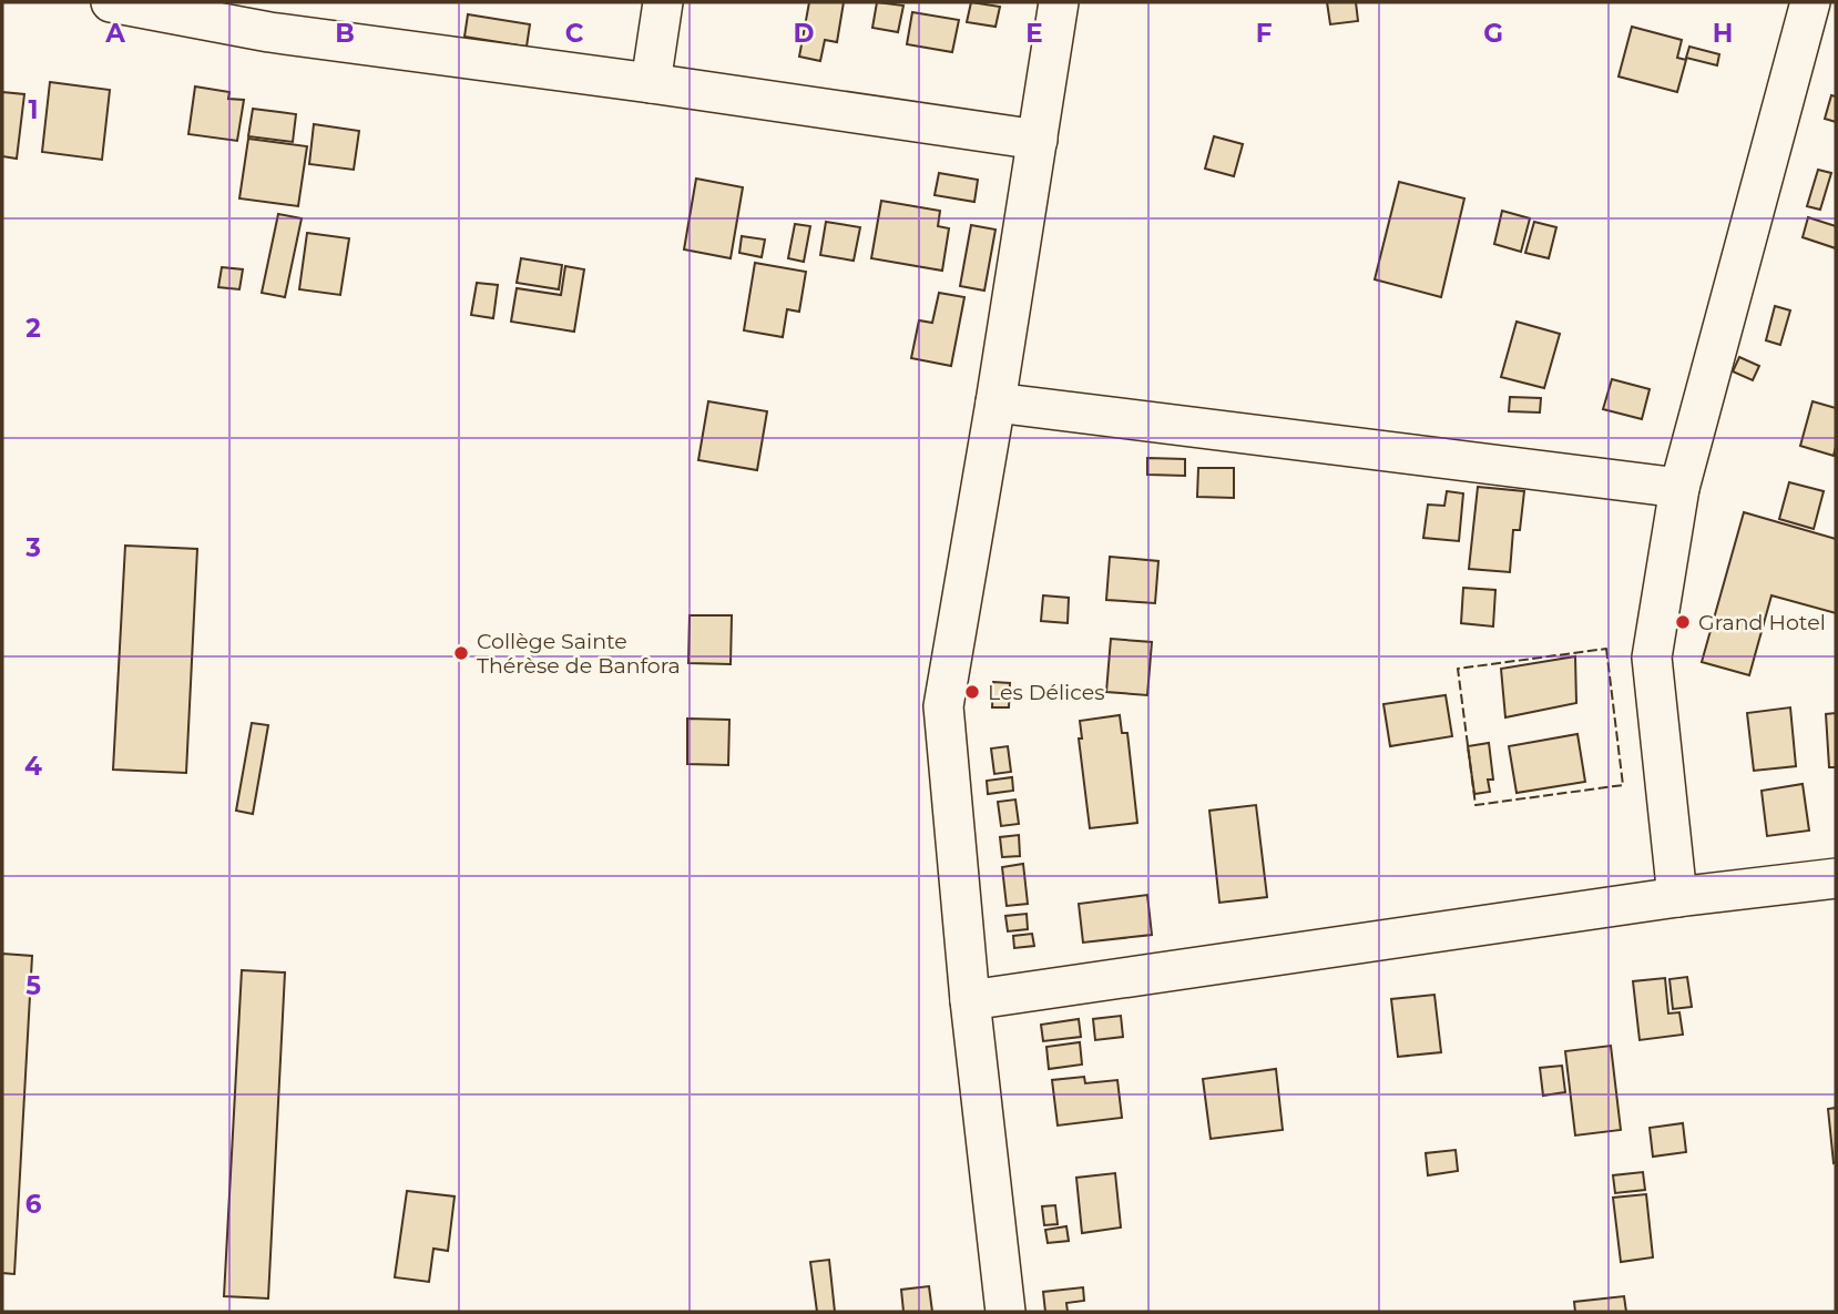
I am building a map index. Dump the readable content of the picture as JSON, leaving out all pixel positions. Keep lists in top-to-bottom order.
{
  "places": ["Grand Hotel", "Collège Sainte Thérèse de Banfora", "Les Délices"],
  "grid": {
    "columns": [
      "A",
      "B",
      "C",
      "D",
      "E",
      "F",
      "G",
      "H"
    ],
    "rows": [
      "1",
      "2",
      "3",
      "4",
      "5",
      "6"
    ]
  }
}
